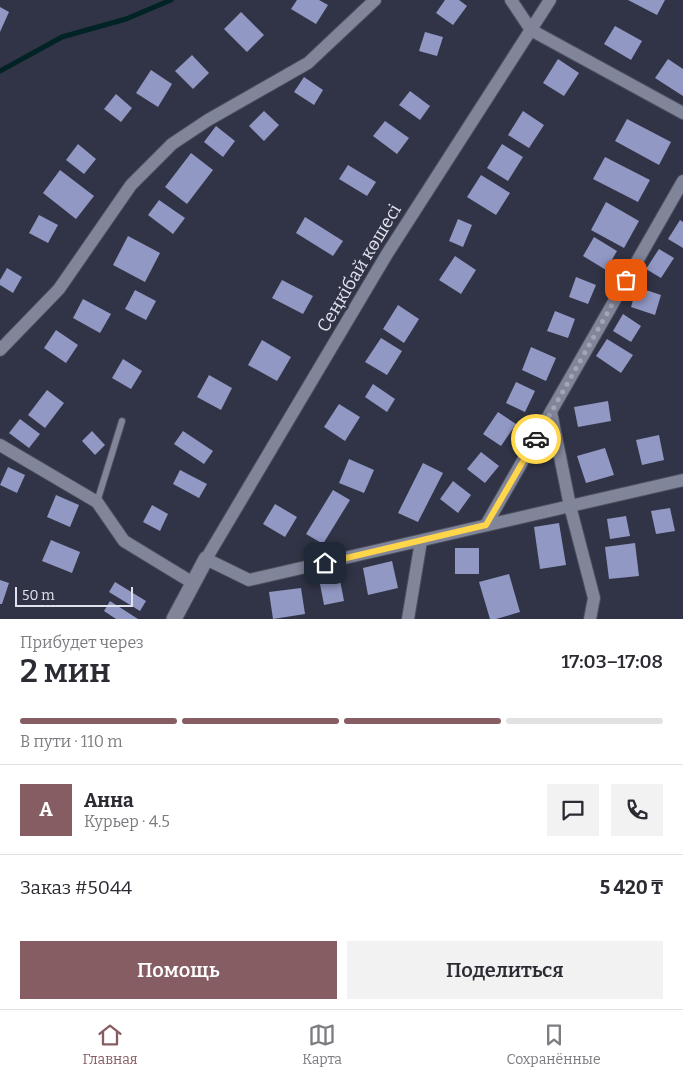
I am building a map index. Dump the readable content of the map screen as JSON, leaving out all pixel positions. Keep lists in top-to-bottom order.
{
  "streets": {
    "street": ["Сеңкібай көшесі"]
  },
  "scale_bar": "50 m",
  "page": {
    "scale": "50 m",
    "heading": ["2 мин", "Прибудет через", "17:03–17:08"],
    "panel": [
      "Анна",
      "Курьер · 4.5",
      "Заказ #5044",
      "5 420 ₸"
    ],
    "bar": "В пути · 110 m",
    "round": "А",
    "buttons": ["Помощь", "Поделиться"],
    "tabs": ["Главная", "Карта", "Сохранённые"]
  }
}
